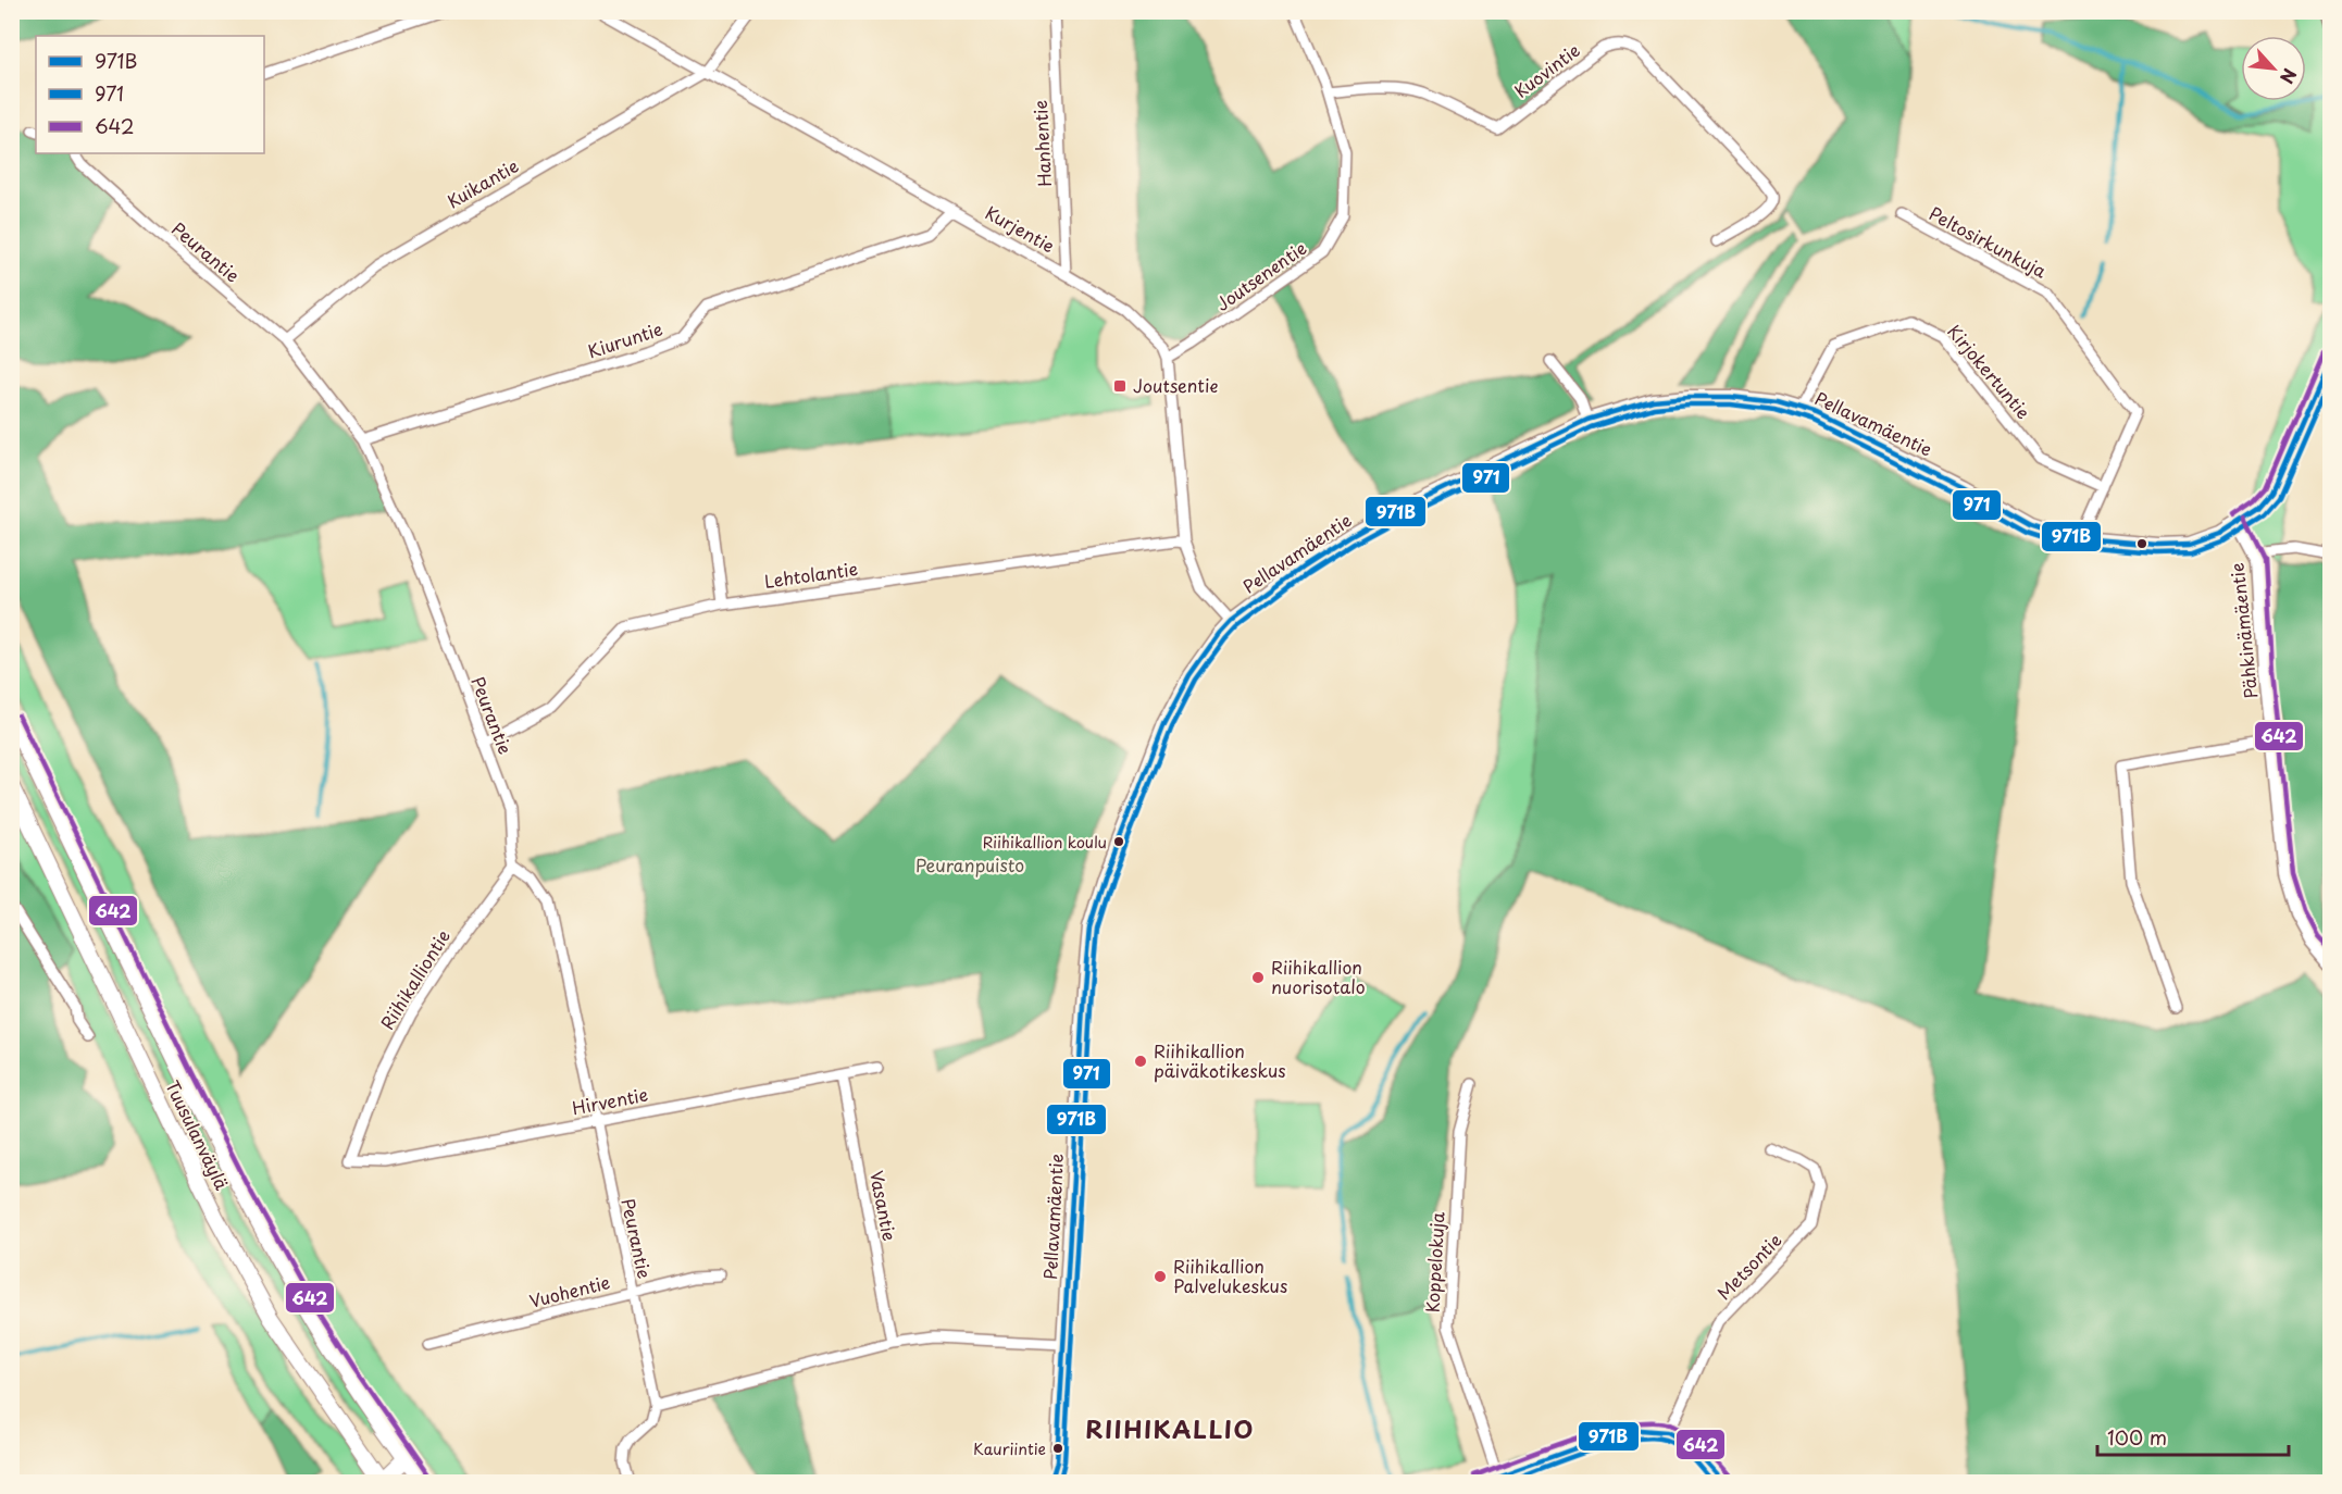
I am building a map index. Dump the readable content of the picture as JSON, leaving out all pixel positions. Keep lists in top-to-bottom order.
{
  "streets": {
    "main road": ["Tuusulanväylä"],
    "street": [
      "Kuovintie",
      "Hanhentie",
      "Kuikantie",
      "Kurjentie",
      "Peltosirkunkuja",
      "Peurantie",
      "Joutsenentie",
      "Kiuruntie",
      "Kirjokertuntie",
      "Pellavamäentie",
      "Lehtolantie",
      "Pähkinämäentie",
      "Riihikalliontie",
      "Hirventie",
      "Vasantie",
      "Koppelokuja",
      "Metsontie",
      "Vuohentie"
    ]
  },
  "crossings": [
    ["Kuovintie", "Joutsenentie"],
    ["Hanhentie", "Kurjentie"],
    ["Kuikantie", "Kurjentie"],
    ["Kuikantie", "Peurantie"],
    ["Kurjentie", "Joutsenentie"],
    ["Kurjentie", "Kiuruntie"],
    ["Peltosirkunkuja", "Kirjokertuntie"],
    ["Peltosirkunkuja", "Pellavamäentie"],
    ["Peurantie", "Kiuruntie"],
    ["Peurantie", "Lehtolantie"],
    ["Peurantie", "Riihikalliontie"],
    ["Peurantie", "Hirventie"],
    ["Peurantie", "Vuohentie"],
    ["Kirjokertuntie", "Pellavamäentie"],
    ["Pellavamäentie", "Pähkinämäentie"],
    ["Riihikalliontie", "Hirventie"],
    ["Hirventie", "Vasantie"]
  ],
  "districts": ["RIIHIKALLIO"],
  "parks": ["Peuranpuisto"],
  "places": {
    "transit": ["Joutsentie"],
    "other": [
      "Riihikallion koulu",
      "Riihikallion nuorisotalo",
      "Riihikallion päiväkotikeskus",
      "Riihikallion Palvelukeskus",
      "Kauriintie"
    ]
  },
  "lines": ["transit line 642", "transit line 971B", "transit line 971"],
  "legend": ["971B", "971", "642"],
  "scale_bar": "100 m",
  "north": "bottom right"
}
